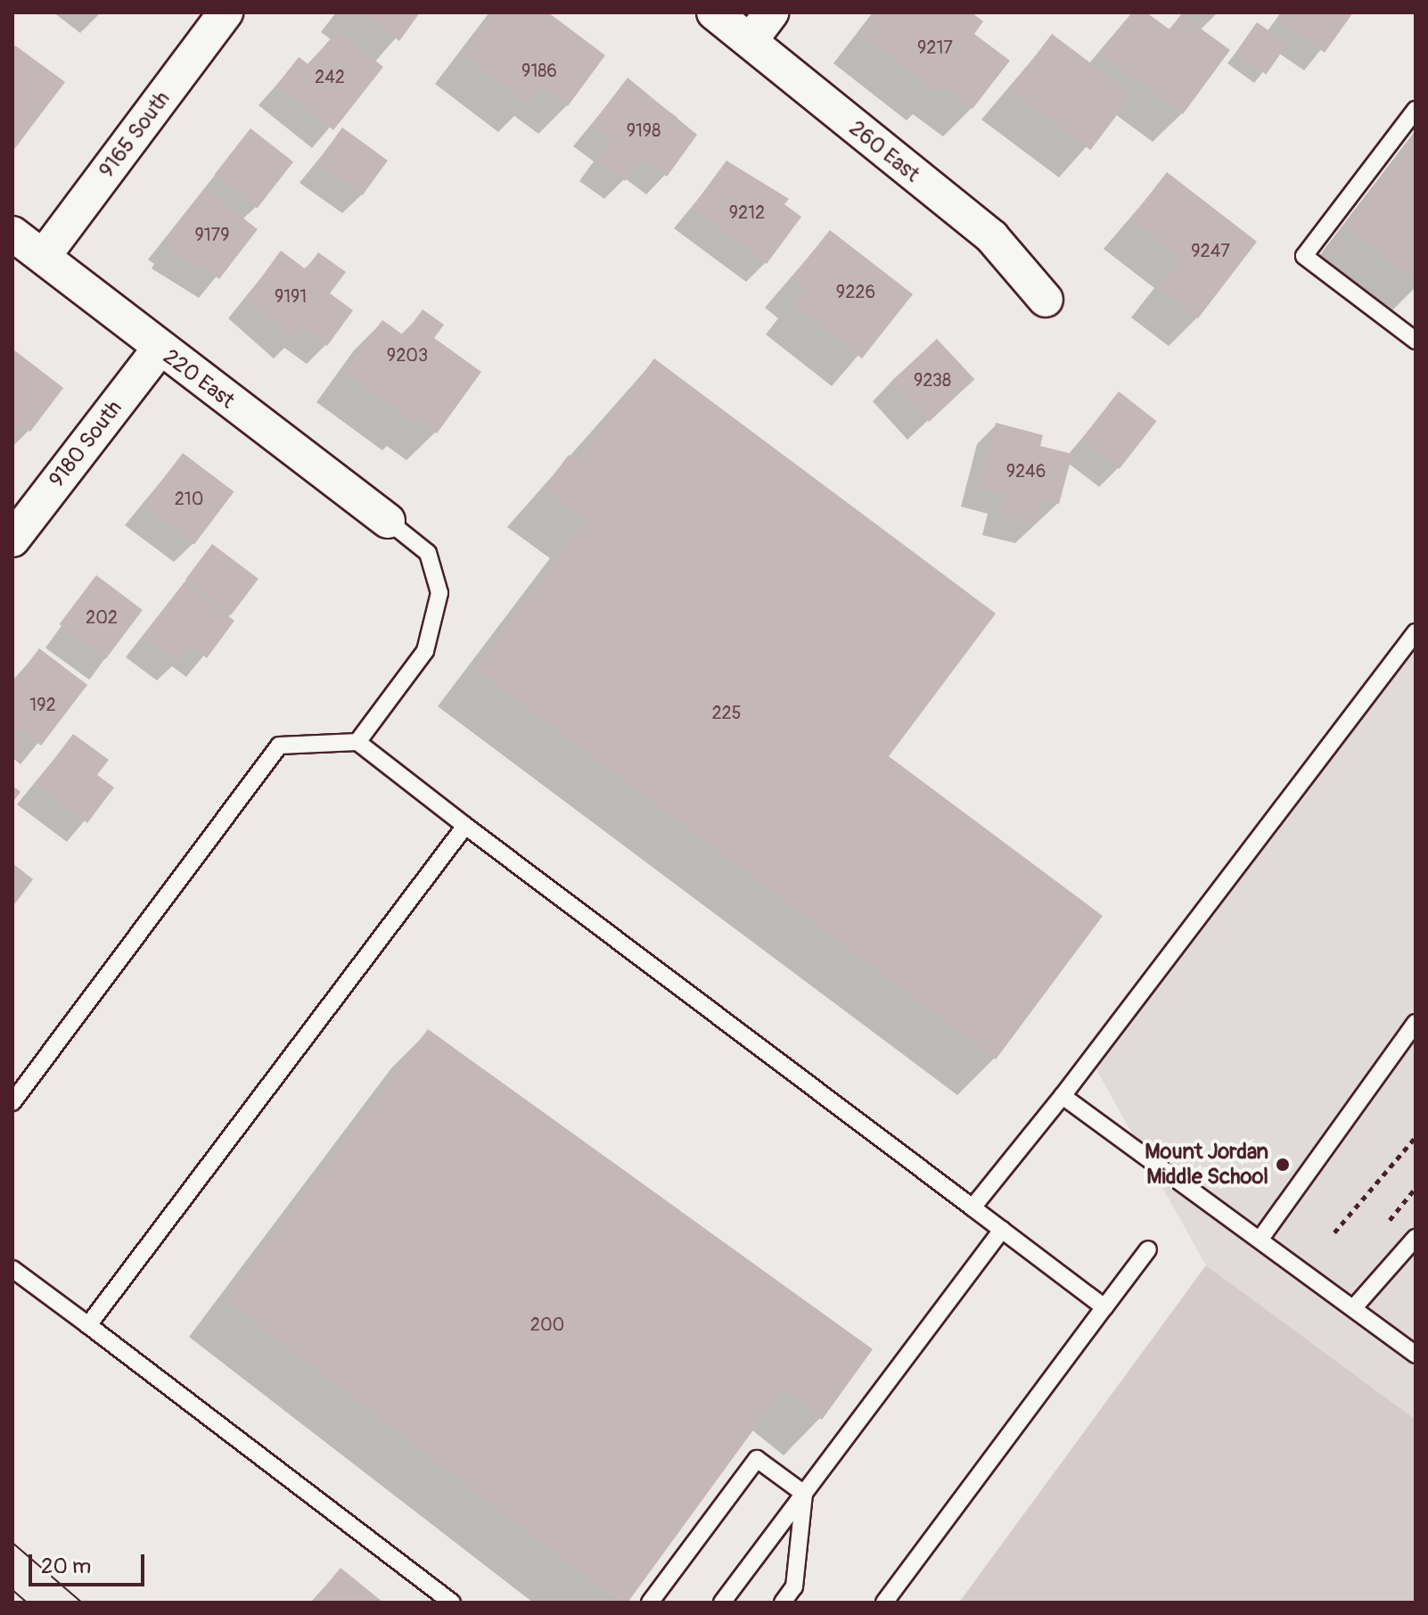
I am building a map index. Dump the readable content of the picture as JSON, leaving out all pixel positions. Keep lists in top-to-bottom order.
{
  "streets": {
    "street": [
      "9165 South",
      "260 East",
      "220 East",
      "9180 South"
    ]
  },
  "crossings": [
    ["9165 South", "220 East"],
    ["220 East", "9180 South"]
  ],
  "places": ["Mount Jordan Middle School"],
  "house_numbers": [
    "9217",
    "9186",
    "242",
    "9198",
    "9212",
    "9179",
    "9247",
    "9226",
    "9191",
    "9203",
    "9238",
    "9246",
    "210",
    "202",
    "192",
    "225",
    "200"
  ],
  "scale_bar": "20 m"
}
